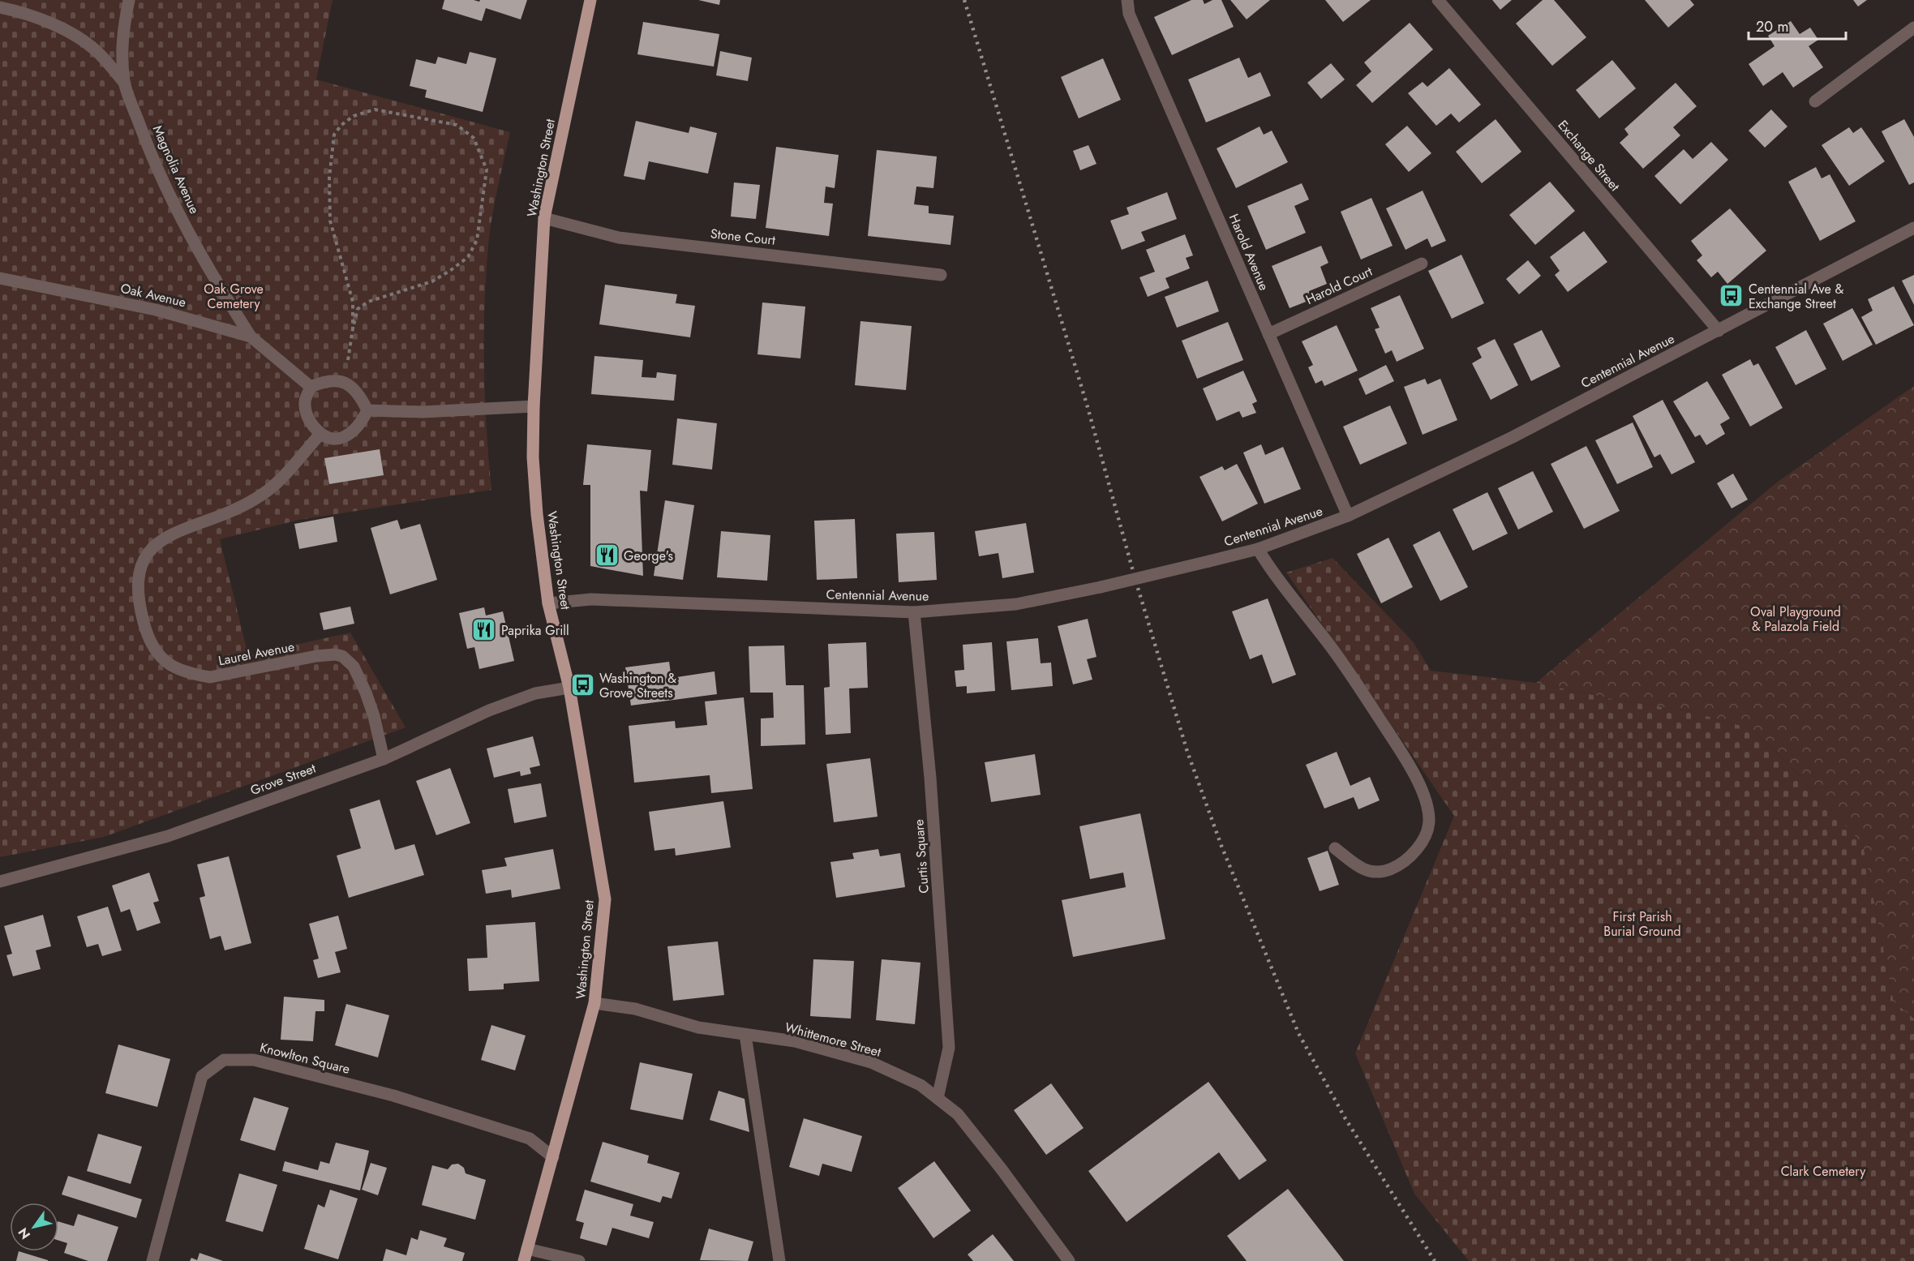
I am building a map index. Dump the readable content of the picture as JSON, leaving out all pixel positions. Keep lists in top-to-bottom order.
{
  "streets": {
    "main road": ["Washington Street"],
    "street": [
      "Exchange Street",
      "Magnolia Avenue",
      "Stone Court",
      "Harold Avenue",
      "Harold Court",
      "Oak Avenue",
      "Centennial Avenue",
      "Laurel Avenue",
      "Grove Street",
      "Curtis Square",
      "Whittemore Street",
      "Knowlton Square"
    ]
  },
  "crossings": [
    ["Exchange Street", "Centennial Avenue"],
    ["Washington Street", "Stone Court"],
    ["Washington Street", "Centennial Avenue"],
    ["Washington Street", "Grove Street"],
    ["Washington Street", "Whittemore Street"],
    ["Washington Street", "Knowlton Square"],
    ["Magnolia Avenue", "Oak Avenue"],
    ["Harold Avenue", "Harold Court"],
    ["Harold Avenue", "Centennial Avenue"],
    ["Oak Avenue", "Laurel Avenue"],
    ["Centennial Avenue", "Curtis Square"],
    ["Laurel Avenue", "Grove Street"],
    ["Curtis Square", "Whittemore Street"]
  ],
  "parks": [
    "Oak Grove Cemetery",
    "Oval Playground & Palazola Field",
    "First Parish Burial Ground",
    "Clark Cemetery"
  ],
  "places": {
    "bus stop": ["Centennial Ave & Exchange Street", "Washington & Grove Streets"],
    "restaurant": ["George's", "Paprika Grill"]
  },
  "scale_bar": "20 m",
  "north": "bottom left"
}
